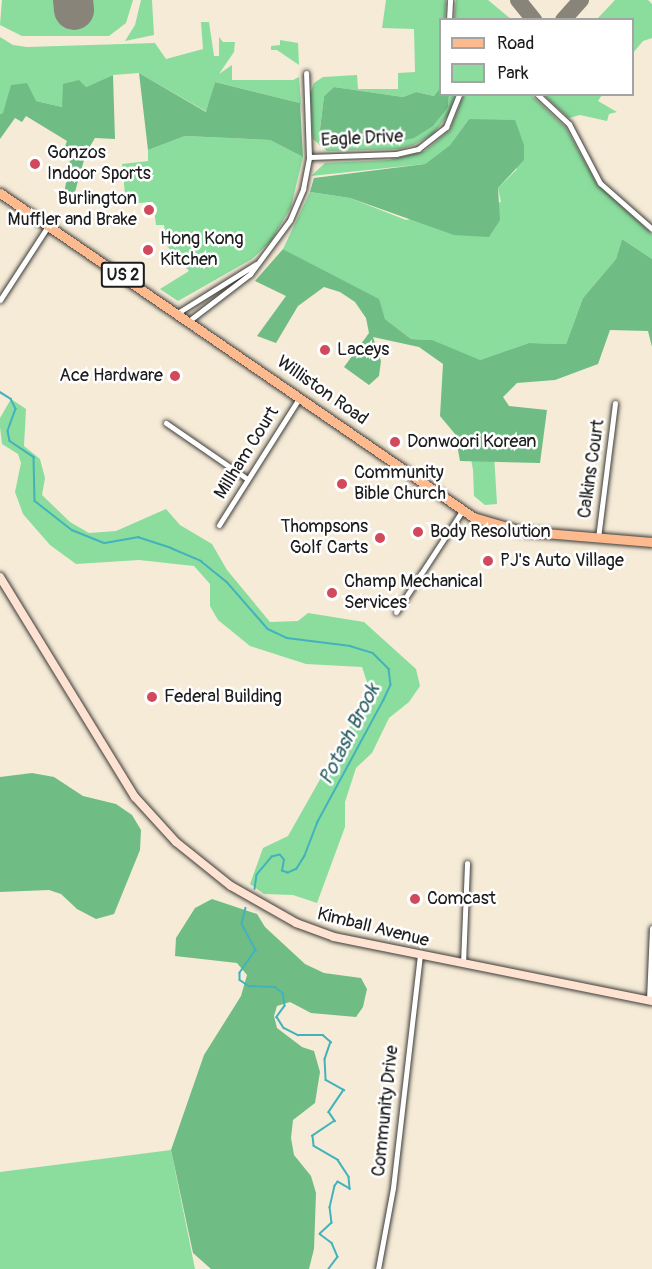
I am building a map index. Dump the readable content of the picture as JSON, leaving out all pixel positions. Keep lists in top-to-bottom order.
{
  "streets": {
    "main road": ["US 2", "Williston Road", "Kimball Avenue"],
    "street": [
      "Eagle Drive",
      "Millham Court",
      "Calkins Court",
      "Community Drive"
    ]
  },
  "crossings": [
    ["Williston Road", "Millham Court"],
    ["Williston Road", "Calkins Court"],
    ["Kimball Avenue", "Community Drive"]
  ],
  "water": ["Potash Brook"],
  "places": [
    "Gonzos Indoor Sports",
    "Burlington Muffler and Brake",
    "Hong Kong Kitchen",
    "Laceys",
    "Ace Hardware",
    "Donwoori Korean",
    "Community Bible Church",
    "Body Resolution",
    "Thompsons Golf Carts",
    "PJ's Auto Village",
    "Champ Mechanical Services",
    "Federal Building",
    "Comcast"
  ],
  "legend": ["Road", "Park"]
}
